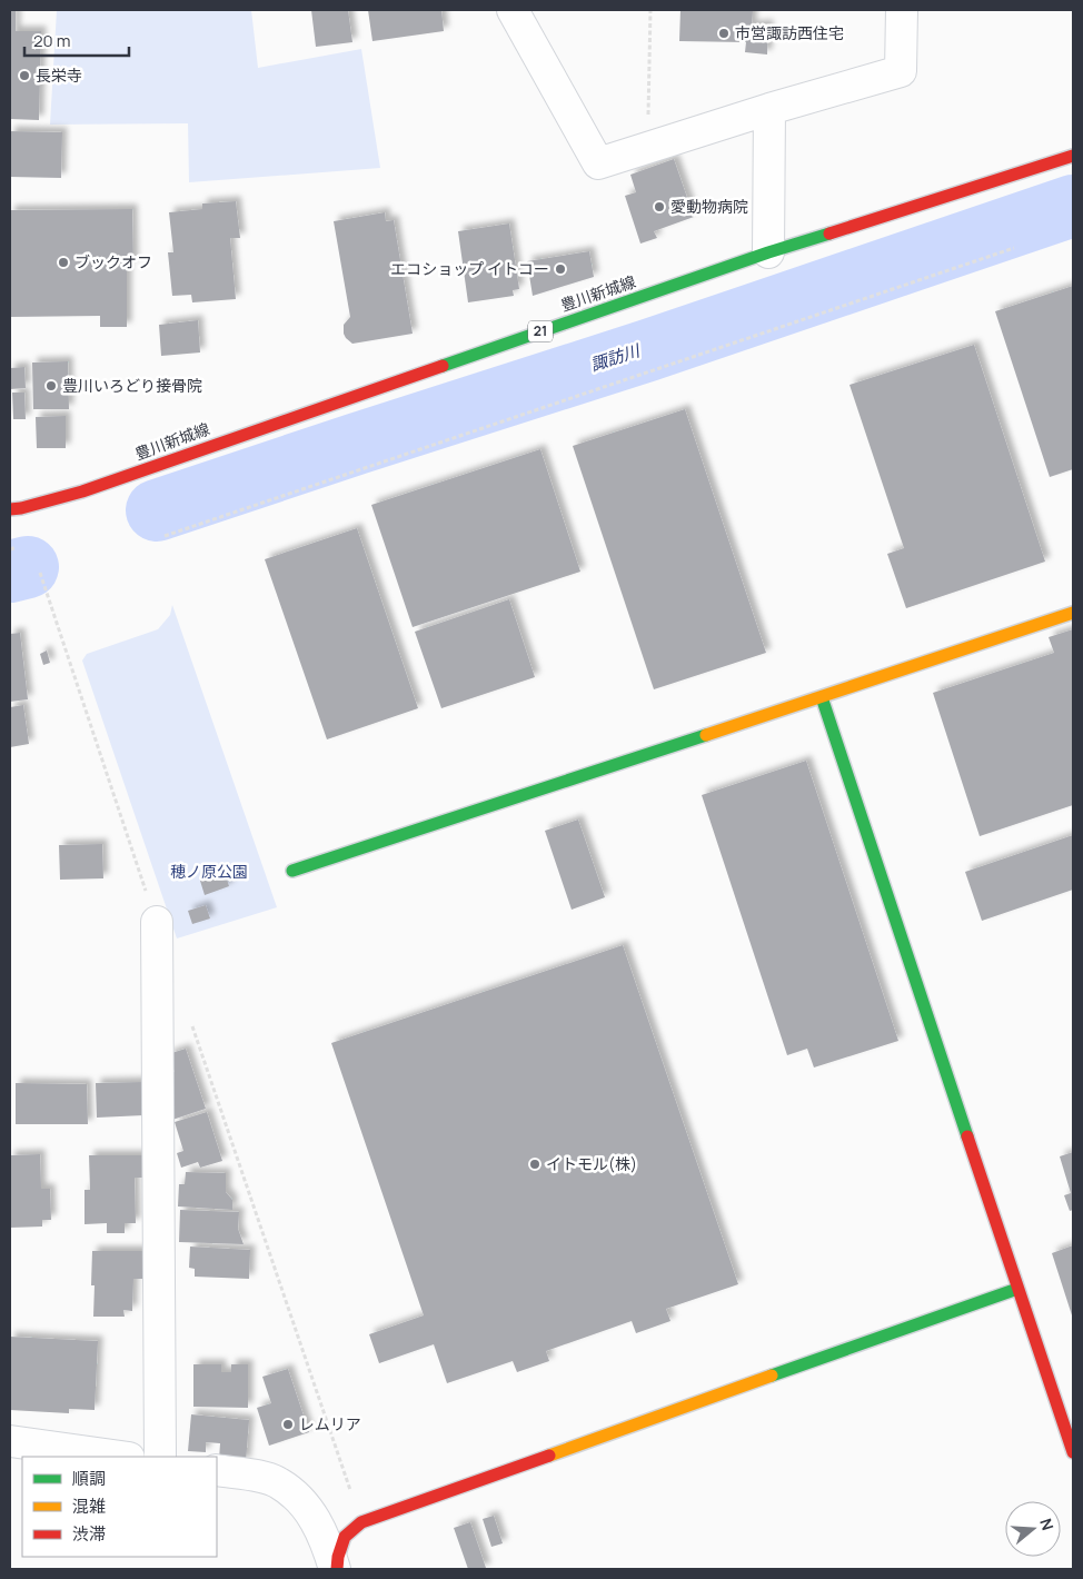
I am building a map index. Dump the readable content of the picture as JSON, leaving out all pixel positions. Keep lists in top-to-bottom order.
{
  "streets": {
    "street": ["豊川新城線", "21"]
  },
  "water": ["諏訪川"],
  "parks": ["穂ノ原公園"],
  "places": [
    "市営諏訪西住宅",
    "長栄寺",
    "愛動物病院",
    "ブックオフ",
    "エコショップ イトコー",
    "豊川いろどり接骨院",
    "イトモル(株)",
    "レムリア"
  ],
  "legend": ["順調", "混雑", "渋滞"],
  "scale_bar": "20 m",
  "north": "right"
}
